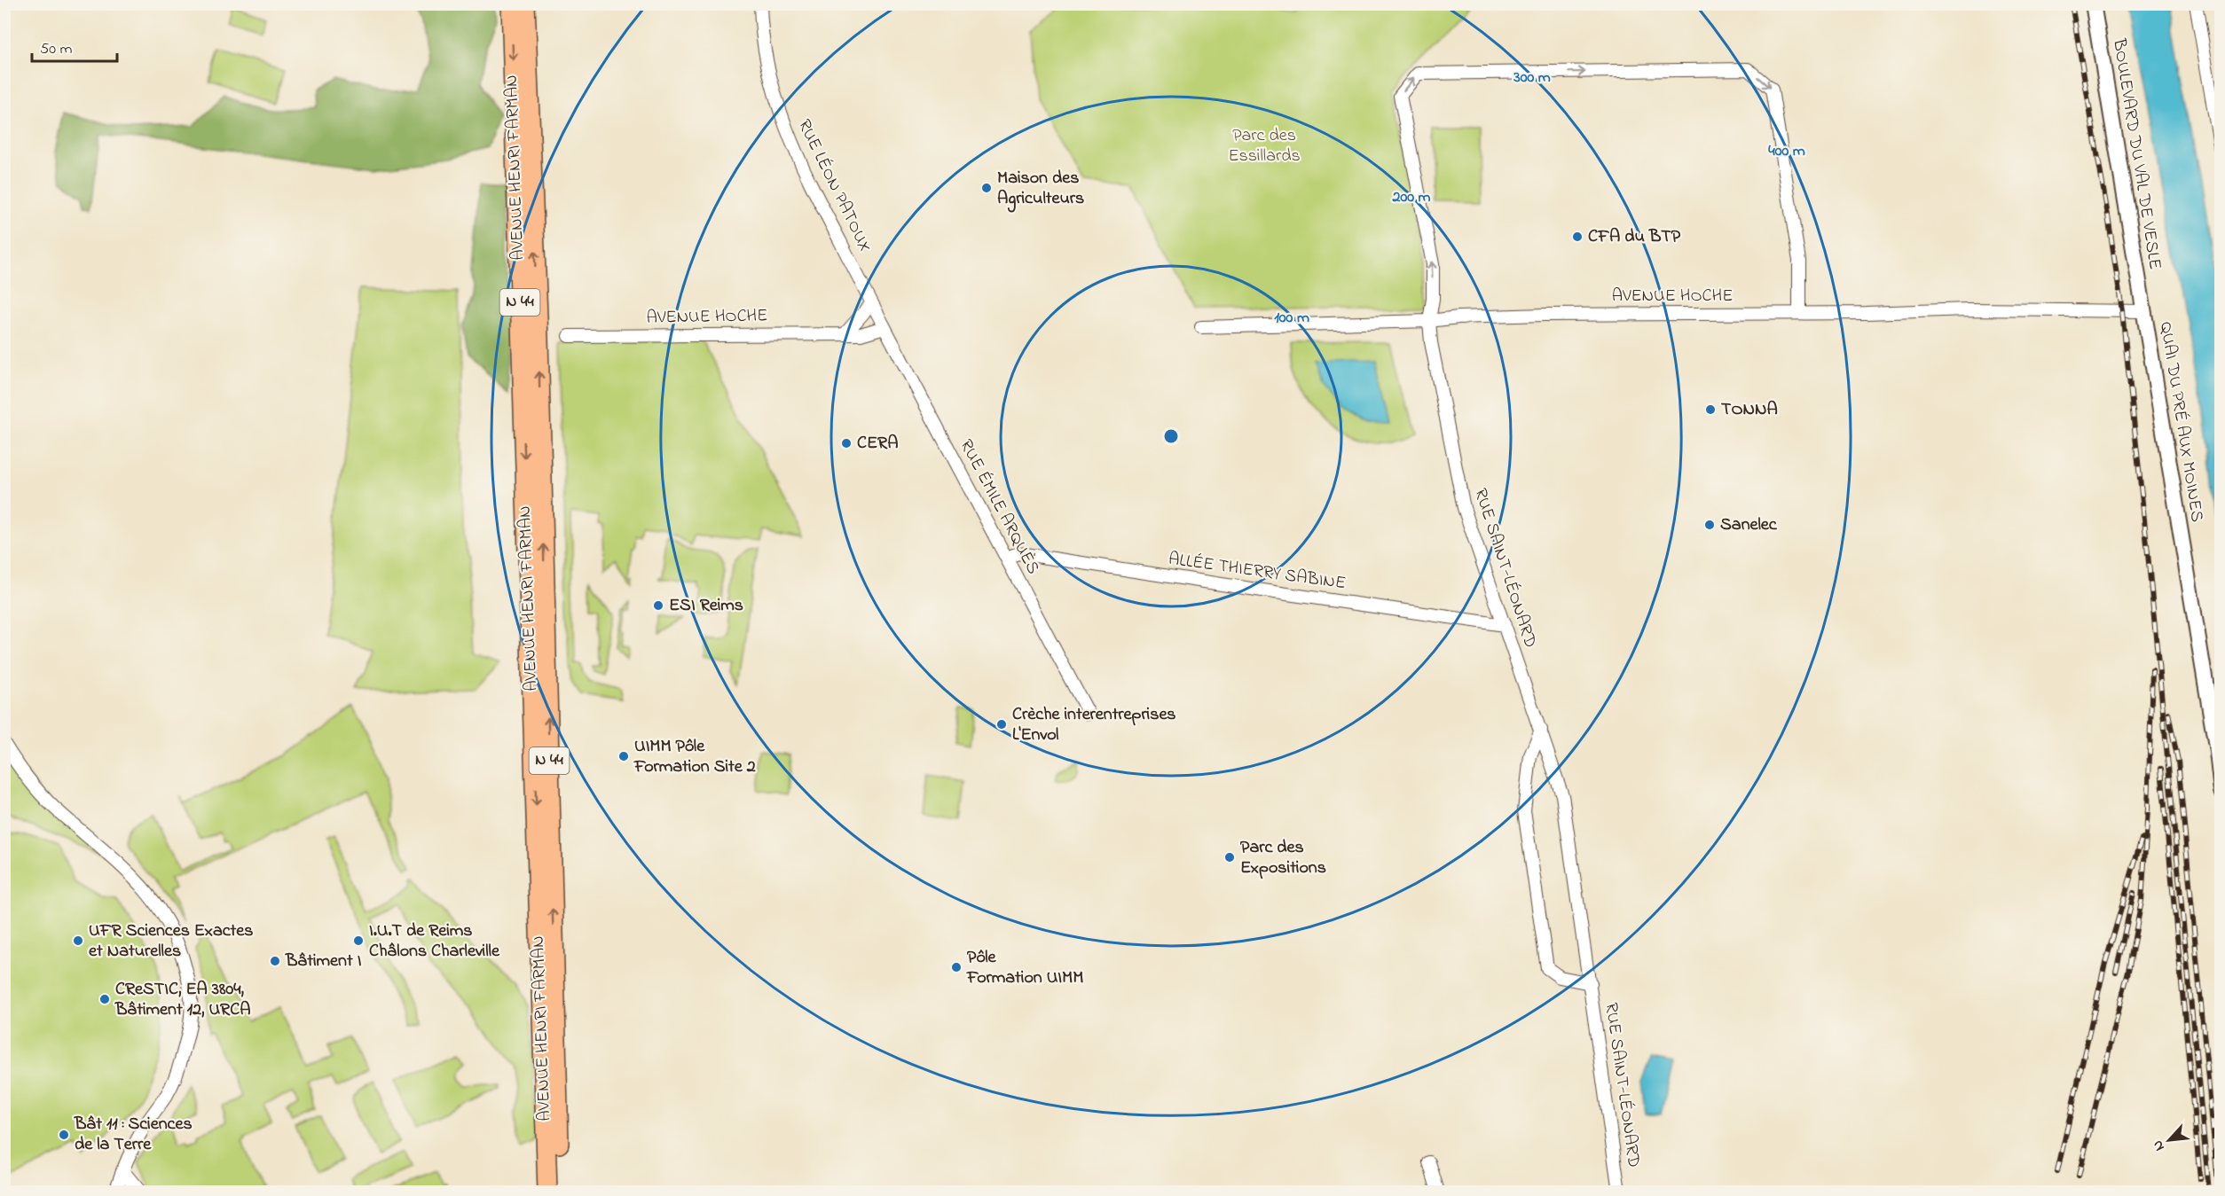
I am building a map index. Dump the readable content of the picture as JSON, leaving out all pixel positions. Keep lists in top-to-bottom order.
{
  "streets": {
    "main road": ["AVENUE HENRI FARMAN", "N 44"],
    "street": [
      "BOULEVARD DU VAL DE VESLE",
      "RUE LÉON PATOUX",
      "AVENUE HOCHE",
      "QUAI DU PRÉ AUX MOINES",
      "RUE ÉMILE ARQUÈS",
      "RUE SAINT-LÉONARD",
      "ALLÉE THIERRY SABINE"
    ]
  },
  "crossings": [
    ["BOULEVARD DU VAL DE VESLE", "AVENUE HOCHE"],
    ["BOULEVARD DU VAL DE VESLE", "QUAI DU PRÉ AUX MOINES"],
    ["RUE LÉON PATOUX", "RUE ÉMILE ARQUÈS"],
    ["AVENUE HOCHE", "QUAI DU PRÉ AUX MOINES"],
    ["AVENUE HOCHE", "RUE ÉMILE ARQUÈS"],
    ["AVENUE HOCHE", "RUE SAINT-LÉONARD"],
    ["RUE ÉMILE ARQUÈS", "ALLÉE THIERRY SABINE"],
    ["RUE SAINT-LÉONARD", "ALLÉE THIERRY SABINE"]
  ],
  "parks": ["Parc des Essillards"],
  "places": [
    "Maison des Agriculteurs",
    "CFA du BTP",
    "TONNA",
    "CERA",
    "Sanelec",
    "ESI Reims",
    "Crèche interentreprises L'Envol",
    "UIMM Pôle Formation Site 2",
    "Parc des Expositions",
    "UFR Sciences Exactes et Naturelles",
    "I.U.T de Reims Châlons Charleville",
    "Bâtiment I",
    "Pôle Formation UIMM",
    "CReSTIC, EA 3804, Bâtiment 12, URCA",
    "Bât 11 : Sciences de la Terre"
  ],
  "scale_bar": "50 m",
  "north": "bottom left",
  "rings": [
    "300 m",
    "400 m",
    "200 m",
    "100 m"
  ]
}
